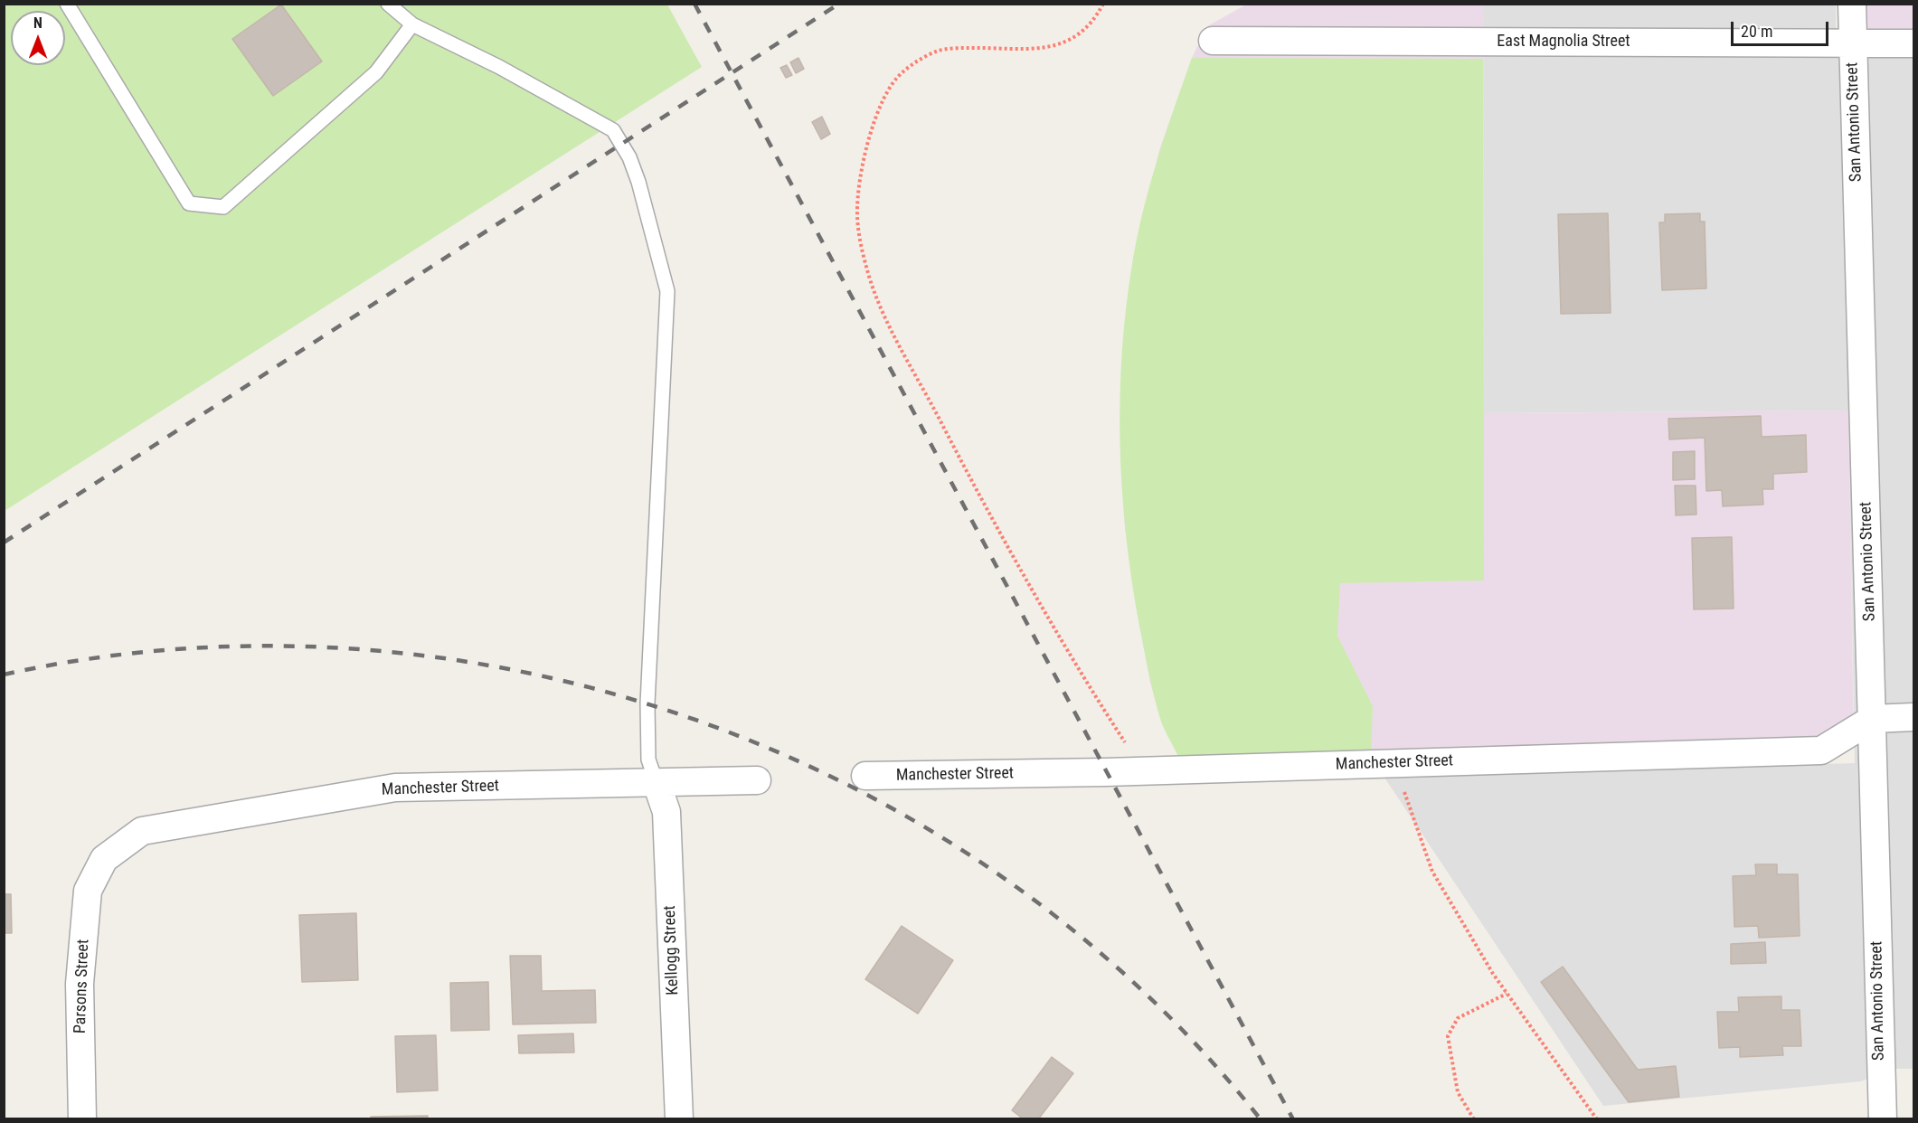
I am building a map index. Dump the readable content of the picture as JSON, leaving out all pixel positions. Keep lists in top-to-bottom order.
{
  "streets": {
    "street": [
      "East Magnolia Street",
      "San Antonio Street",
      "Manchester Street",
      "Kellogg Street",
      "Parsons Street"
    ]
  },
  "crossings": [
    ["East Magnolia Street", "San Antonio Street"],
    ["San Antonio Street", "Manchester Street"],
    ["Manchester Street", "Kellogg Street"],
    ["Manchester Street", "Parsons Street"]
  ],
  "scale_bar": "20 m",
  "north": "top"
}
